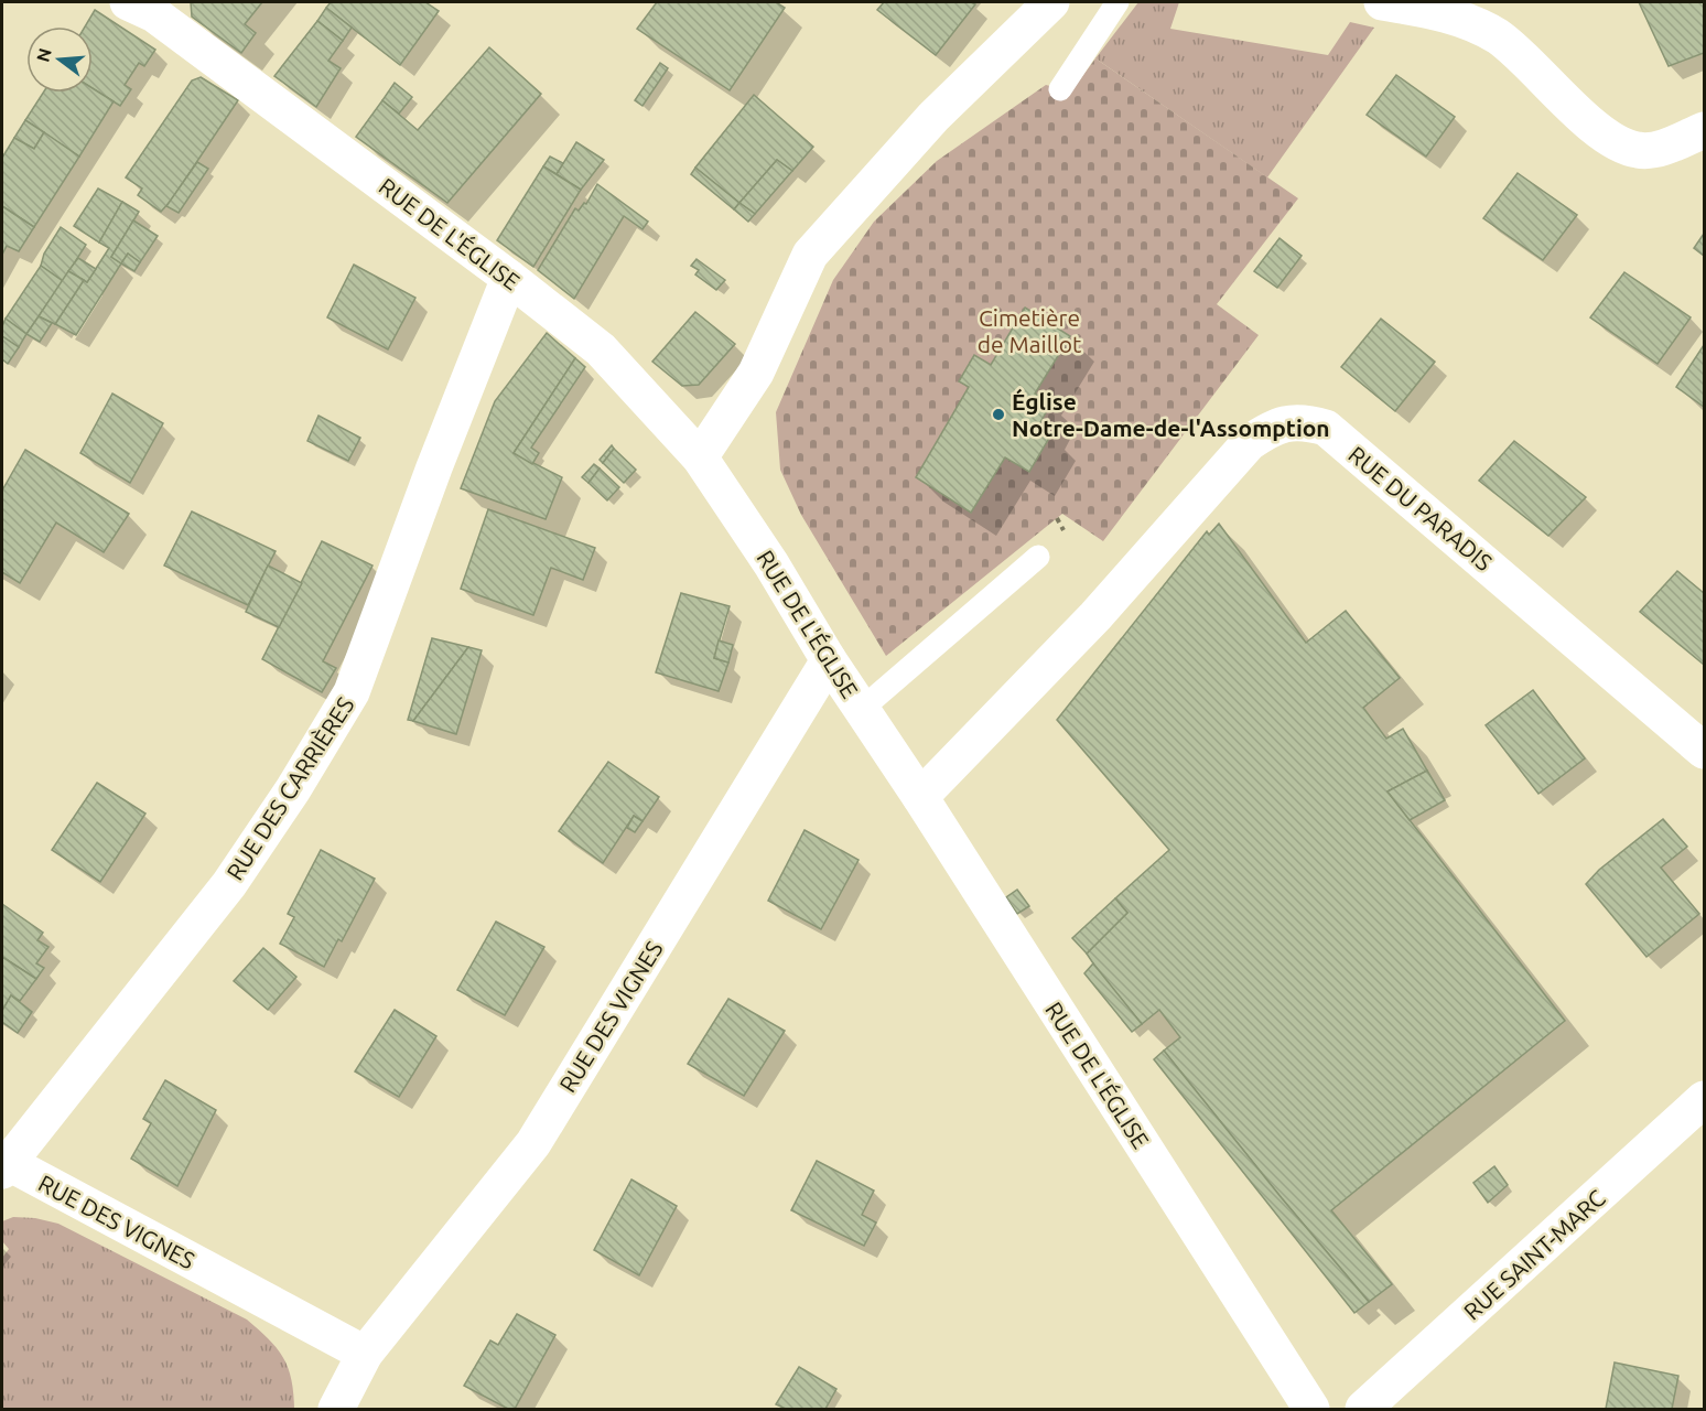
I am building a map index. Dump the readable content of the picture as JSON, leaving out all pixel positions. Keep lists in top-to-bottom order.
{
  "streets": {
    "street": [
      "RUE DE L'ÉGLISE",
      "RUE DU PARADIS",
      "RUE DES CARRIÈRES",
      "RUE DES VIGNES",
      "RUE SAINT-MARC"
    ]
  },
  "crossings": [
    ["RUE DE L'ÉGLISE", "RUE DU PARADIS"],
    ["RUE DE L'ÉGLISE", "RUE DES CARRIÈRES"],
    ["RUE DE L'ÉGLISE", "RUE DES VIGNES"],
    ["RUE DES CARRIÈRES", "RUE DES VIGNES"]
  ],
  "parks": ["Cimetière de Maillot"],
  "places": ["Église Notre-Dame-de-l'Assomption"],
  "north": "left"
}
